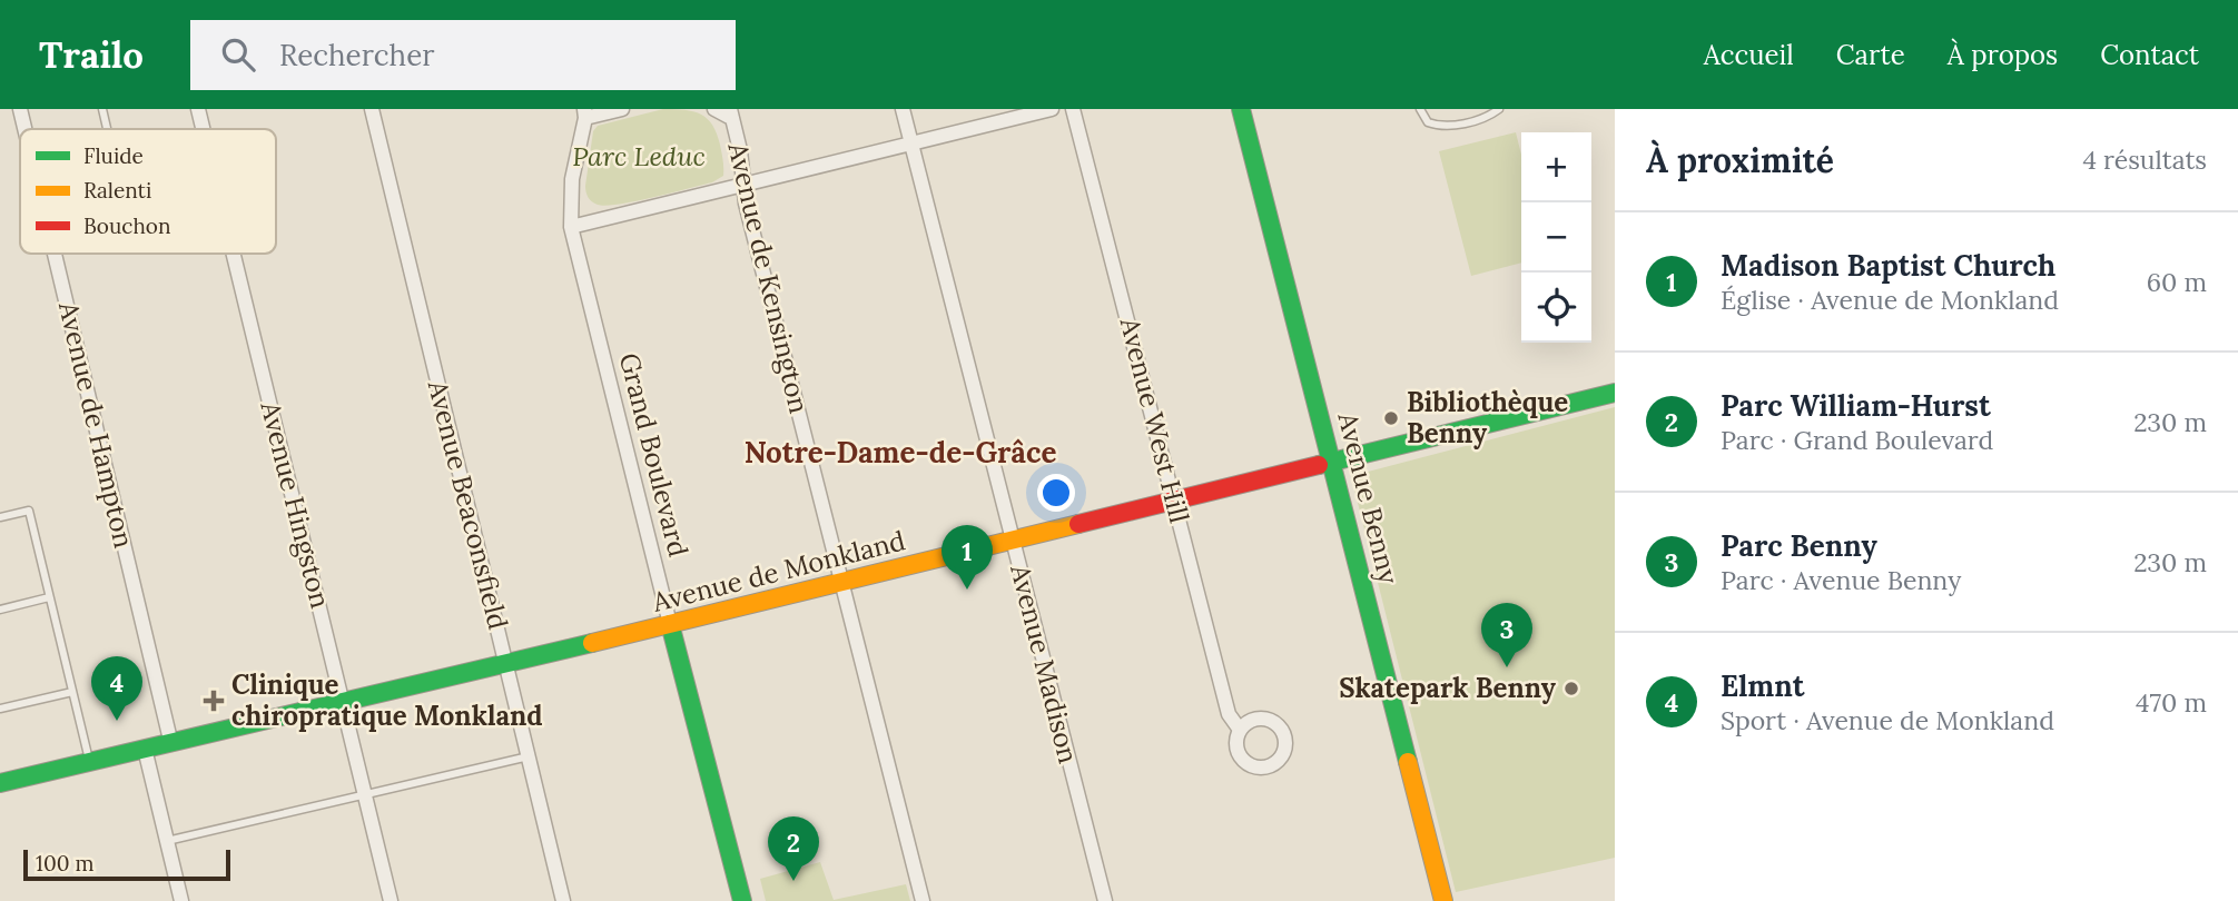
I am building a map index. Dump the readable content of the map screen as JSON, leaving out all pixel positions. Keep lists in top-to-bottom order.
{
  "streets": {
    "street": [
      "Avenue de Kensington",
      "Avenue West Hill",
      "Avenue de Hampton",
      "Grand Boulevard",
      "Avenue Benny",
      "Avenue Hingston",
      "Avenue Beaconsfield",
      "Avenue de Monkland",
      "Avenue Madison"
    ]
  },
  "crossings": [
    ["Avenue de Kensington", "Avenue de Monkland"],
    ["Avenue West Hill", "Avenue de Monkland"],
    ["Avenue de Hampton", "Avenue de Monkland"],
    ["Grand Boulevard", "Avenue de Monkland"],
    ["Avenue Benny", "Avenue de Monkland"],
    ["Avenue Hingston", "Avenue de Monkland"],
    ["Avenue Beaconsfield", "Avenue de Monkland"],
    ["Avenue de Monkland", "Avenue Madison"]
  ],
  "districts": ["Notre-Dame-de-Grâce"],
  "parks": ["Parc Leduc"],
  "places": {
    "other": ["Bibliothèque Benny", "Skatepark Benny"],
    "health": ["Clinique chiropratique Monkland"]
  },
  "legend": ["Fluide", "Ralenti", "Bouchon"],
  "scale_bar": "100 m",
  "page": {
    "header": "Trailo",
    "search": "Rechercher",
    "nav": [
      "Accueil",
      "Carte",
      "À propos",
      "Contact"
    ],
    "heading": ["À proximité", "4 résultats"],
    "map_buttons": ["+", "−"],
    "list": [
      {
        "mark": "1",
        "name": "Madison Baptist Church",
        "note": "Église · Avenue de Monkland",
        "value": "60 m"
      },
      {
        "mark": "2",
        "name": "Parc William-Hurst",
        "note": "Parc · Grand Boulevard",
        "value": "230 m"
      },
      {
        "mark": "3",
        "name": "Parc Benny",
        "note": "Parc · Avenue Benny",
        "value": "230 m"
      },
      {
        "mark": "4",
        "name": "Elmnt",
        "note": "Sport · Avenue de Monkland",
        "value": "470 m"
      }
    ],
    "pins": [
      "1",
      "3",
      "4",
      "2"
    ],
    "scale": "100 m"
  }
}
